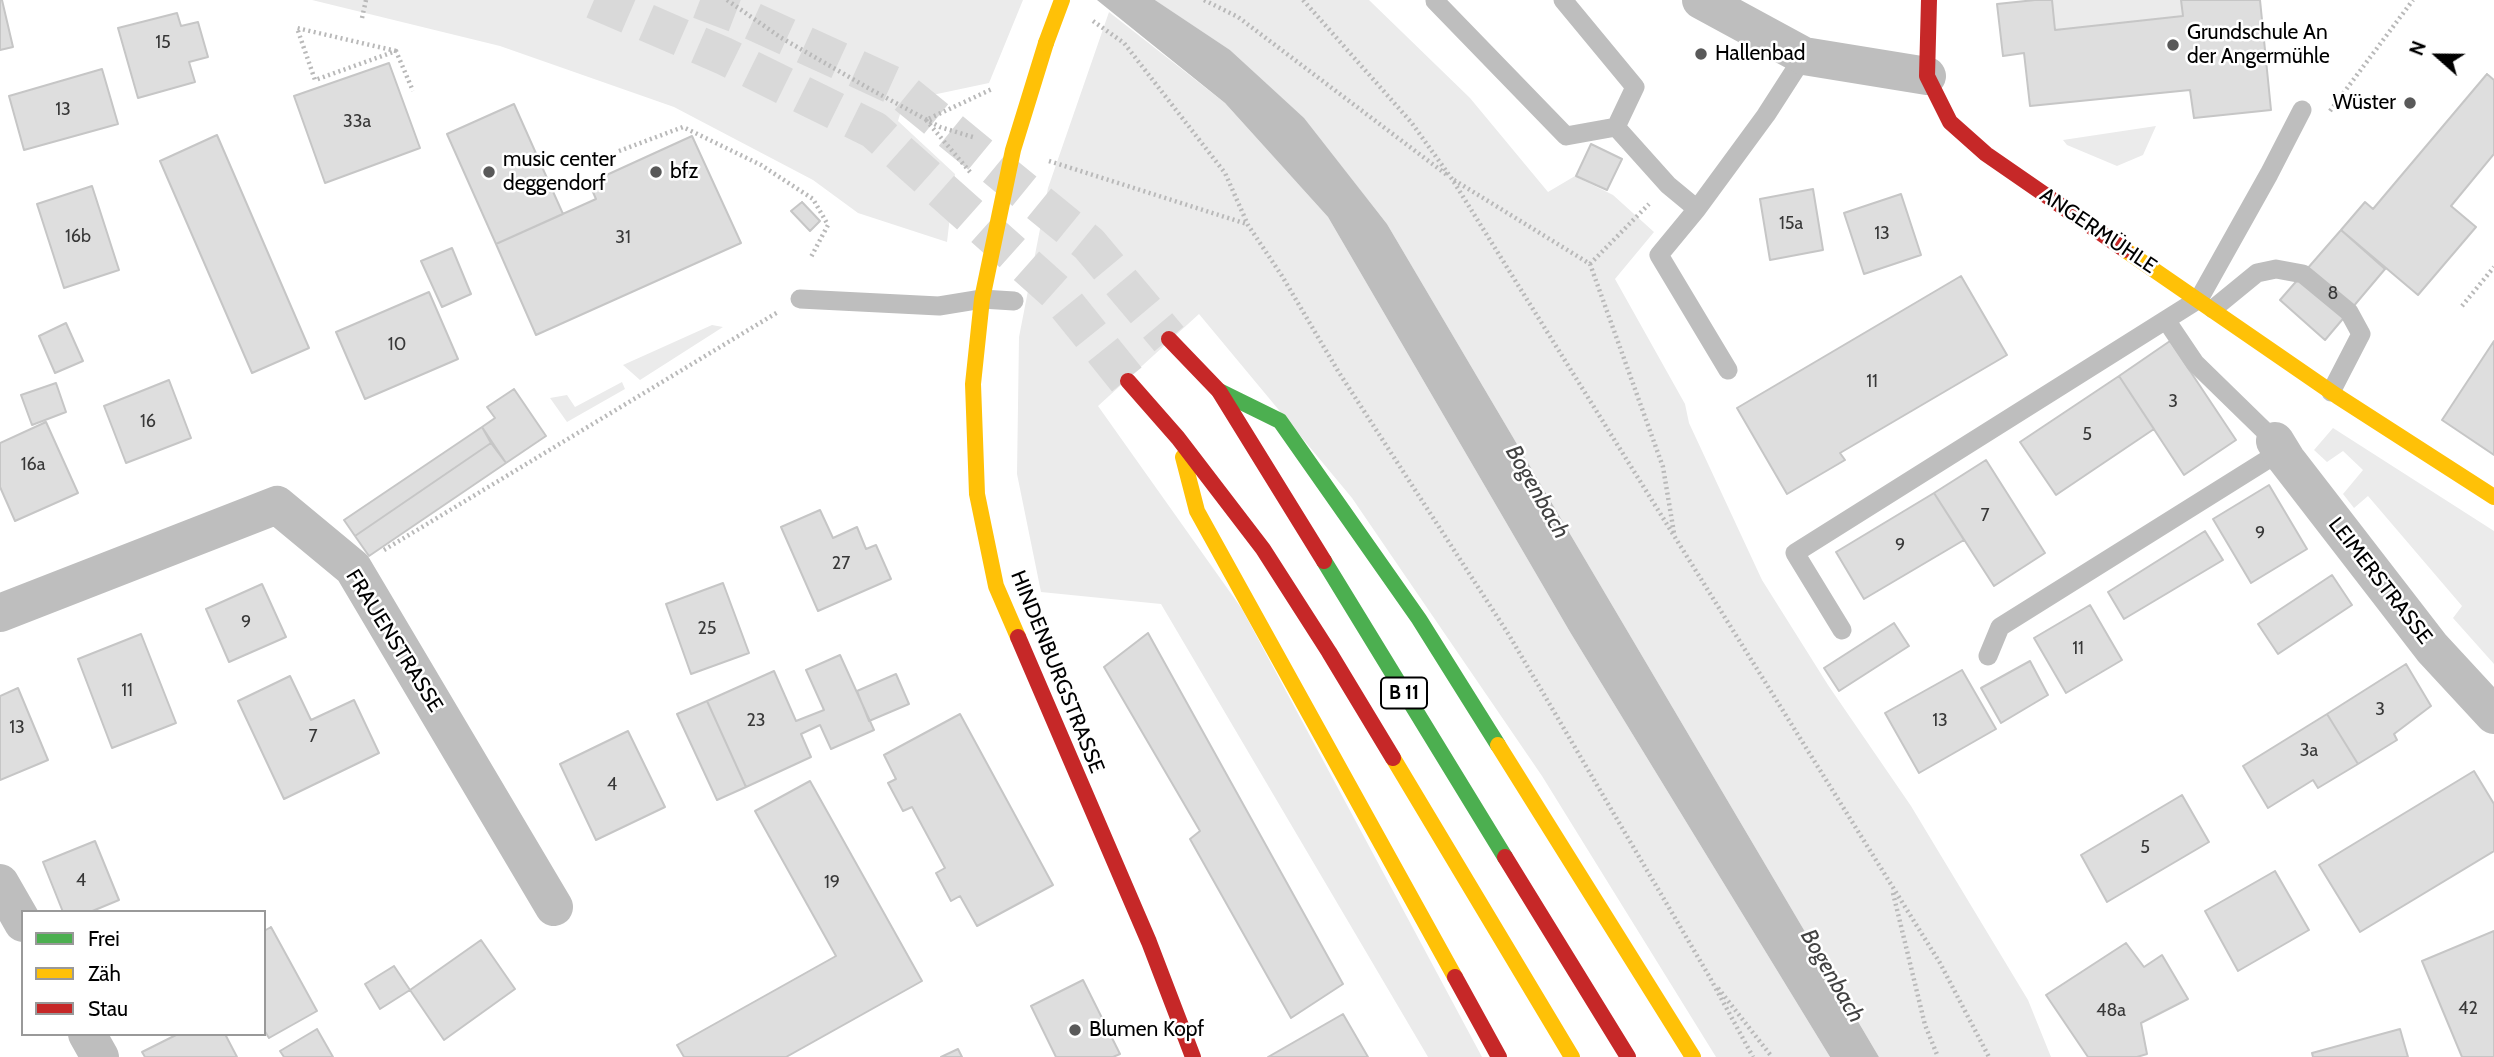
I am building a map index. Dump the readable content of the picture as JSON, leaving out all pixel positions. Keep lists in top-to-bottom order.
{
  "streets": {
    "main road": ["ANGERMÜHLE", "HINDENBURGSTRASSE", "B 11"],
    "street": ["LEIMERSTRASSE", "FRAUENSTRASSE"]
  },
  "water": ["Bogenbach"],
  "places": [
    "Grundschule An der Angermühle",
    "Hallenbad",
    "Wüster",
    "music center deggendorf",
    "bfz",
    "Blumen Kopf"
  ],
  "house_numbers": [
    "15",
    "13",
    "33a",
    "15a",
    "13",
    "16b",
    "31",
    "8",
    "10",
    "11",
    "3",
    "16",
    "5",
    "16a",
    "7",
    "9",
    "9",
    "27",
    "9",
    "25",
    "11",
    "11",
    "3",
    "23",
    "13",
    "13",
    "7",
    "3a",
    "4",
    "5",
    "4",
    "19",
    "42",
    "48a"
  ],
  "legend": ["Frei", "Zäh", "Stau"],
  "north": "left"
}
